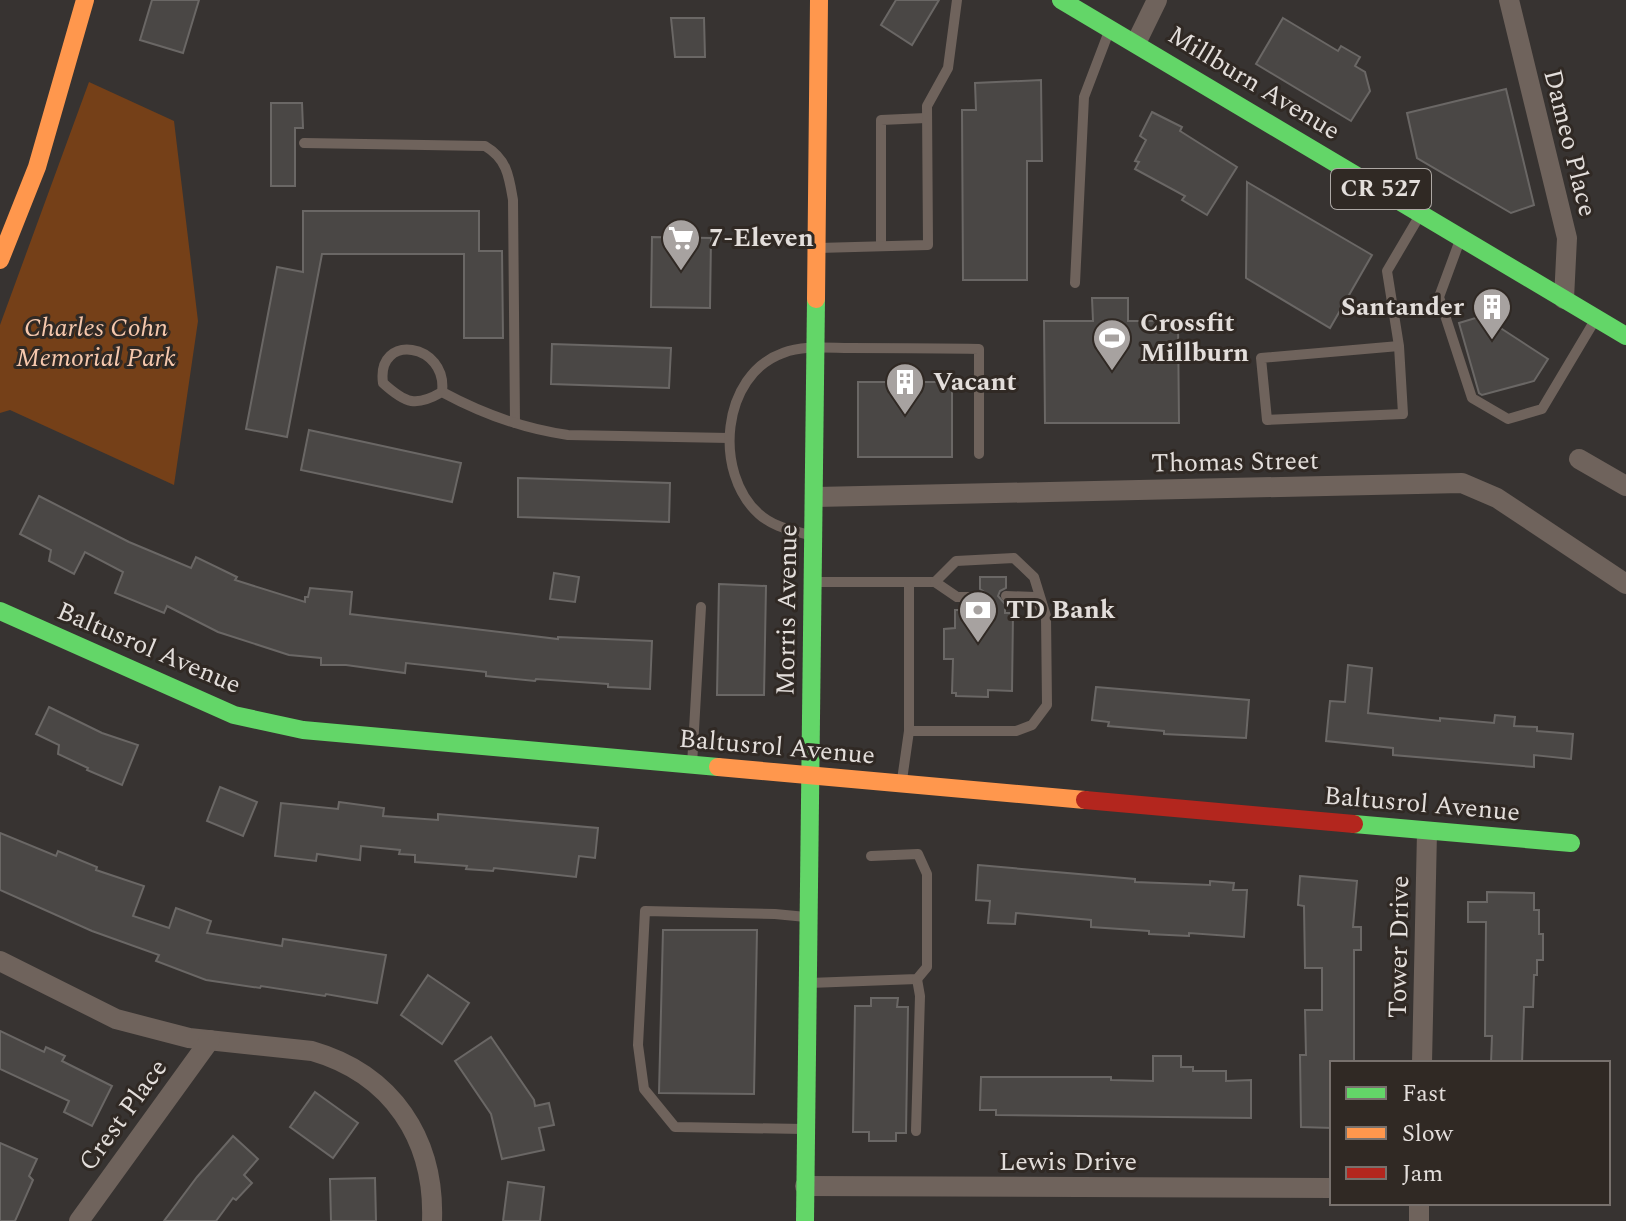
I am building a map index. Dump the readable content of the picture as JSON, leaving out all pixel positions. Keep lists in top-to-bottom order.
{
  "streets": {
    "main road": [
      "Millburn Avenue",
      "CR 527",
      "Morris Avenue",
      "Baltusrol Avenue"
    ],
    "street": [
      "Dameo Place",
      "Thomas Street",
      "Tower Drive",
      "Crest Place",
      "Lewis Drive"
    ]
  },
  "crossings": [
    ["Millburn Avenue", "Dameo Place"],
    ["Thomas Street", "Morris Avenue"],
    ["Morris Avenue", "Baltusrol Avenue"],
    ["Morris Avenue", "Lewis Drive"],
    ["Baltusrol Avenue", "Tower Drive"]
  ],
  "parks": ["Charles Cohn Memorial Park"],
  "places": {
    "supermarket": ["7-Eleven"],
    "building": ["Santander", "Vacant"],
    "sports": ["Crossfit Millburn"],
    "bank": ["TD Bank"]
  },
  "legend": ["Fast", "Slow", "Jam"]
}
